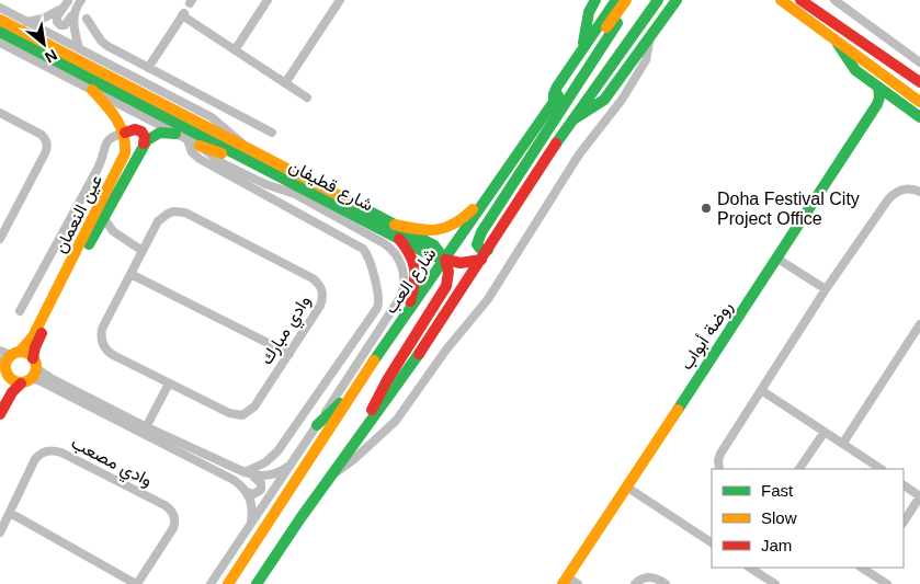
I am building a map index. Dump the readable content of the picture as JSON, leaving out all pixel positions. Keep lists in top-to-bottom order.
{
  "streets": {
    "main road": [
      "شارع قطيفان",
      "عين النعمان",
      "شارع العب",
      "روضة أبواب"
    ],
    "street": ["وادي مبارك", "وادي مصعب"]
  },
  "crossings": [
    ["شارع قطيفان", "شارع العب"]
  ],
  "places": ["Doha Festival City Project Office"],
  "legend": ["Fast", "Slow", "Jam"],
  "north": "bottom right"
}
